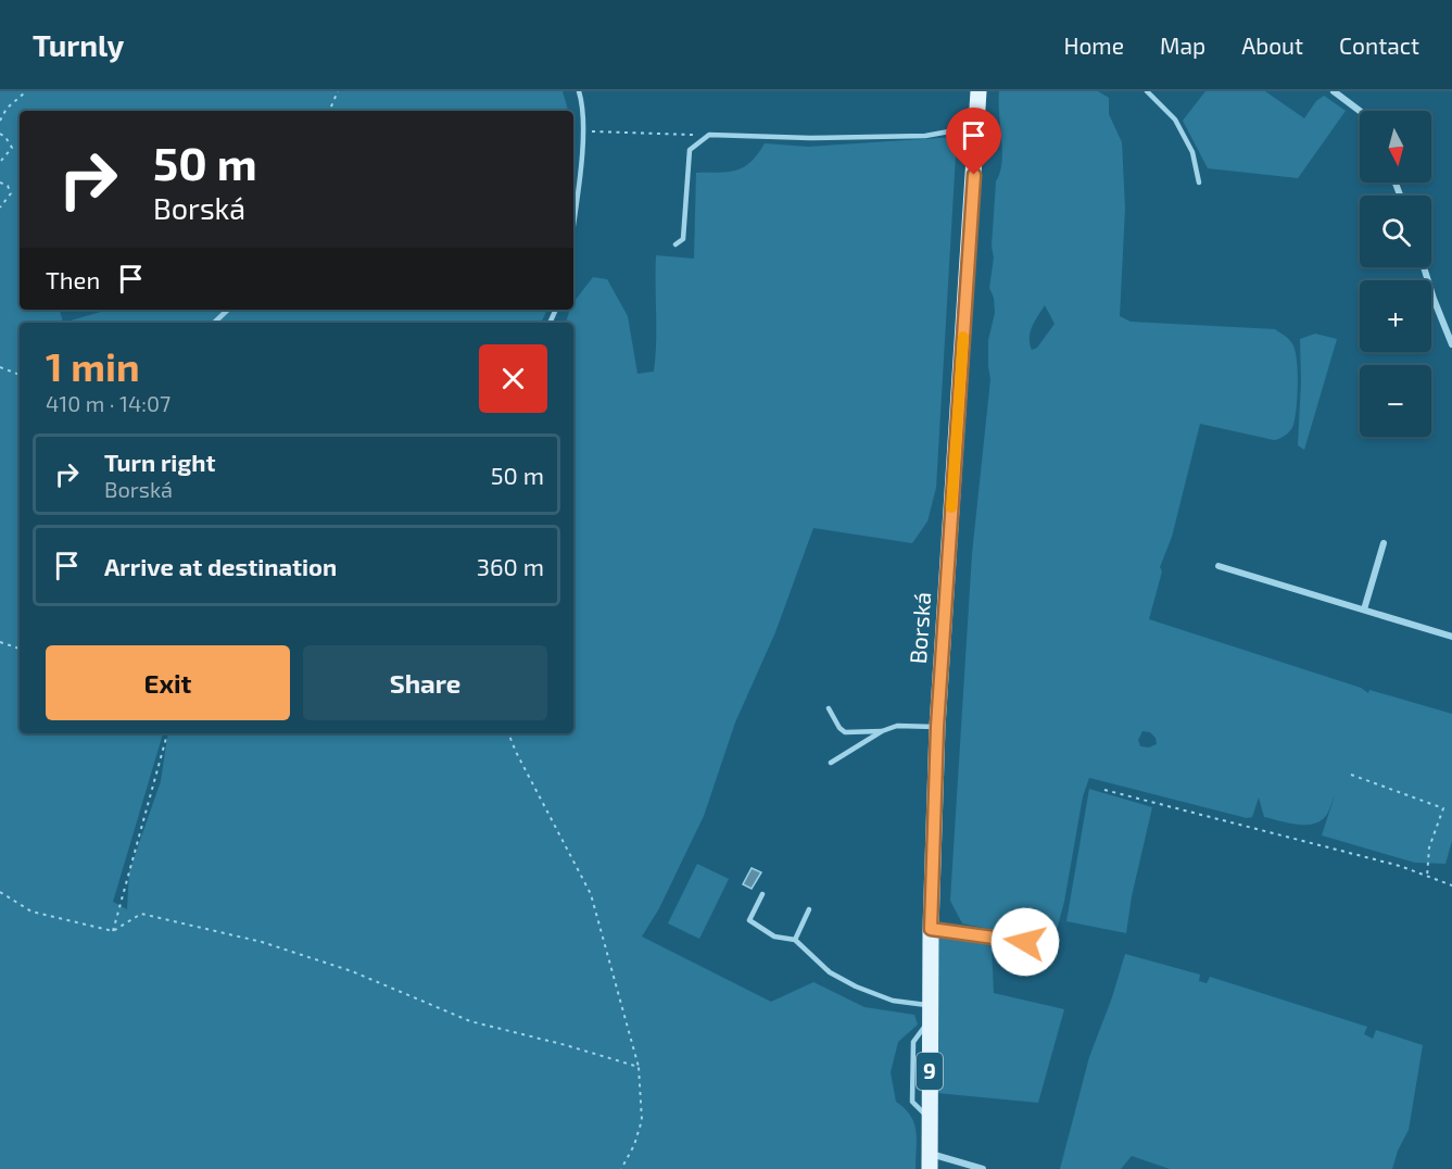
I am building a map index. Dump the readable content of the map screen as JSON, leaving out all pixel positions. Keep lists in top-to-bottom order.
{
  "streets": {
    "main road": ["Borská", "9"]
  },
  "north": "bottom",
  "page": {
    "header": "Turnly",
    "nav": [
      "Home",
      "Map",
      "About",
      "Contact"
    ],
    "map_buttons": ["+", "−"],
    "turn": ["50 m", "Borská"],
    "then": "Then",
    "heading": ["1 min", "410 m · 14:07"],
    "list": [
      {
        "name": "Turn right",
        "note": "Borská",
        "value": "50 m"
      },
      {
        "name": "Arrive at destination",
        "value": "360 m"
      }
    ],
    "buttons": ["Exit", "Share"]
  }
}
